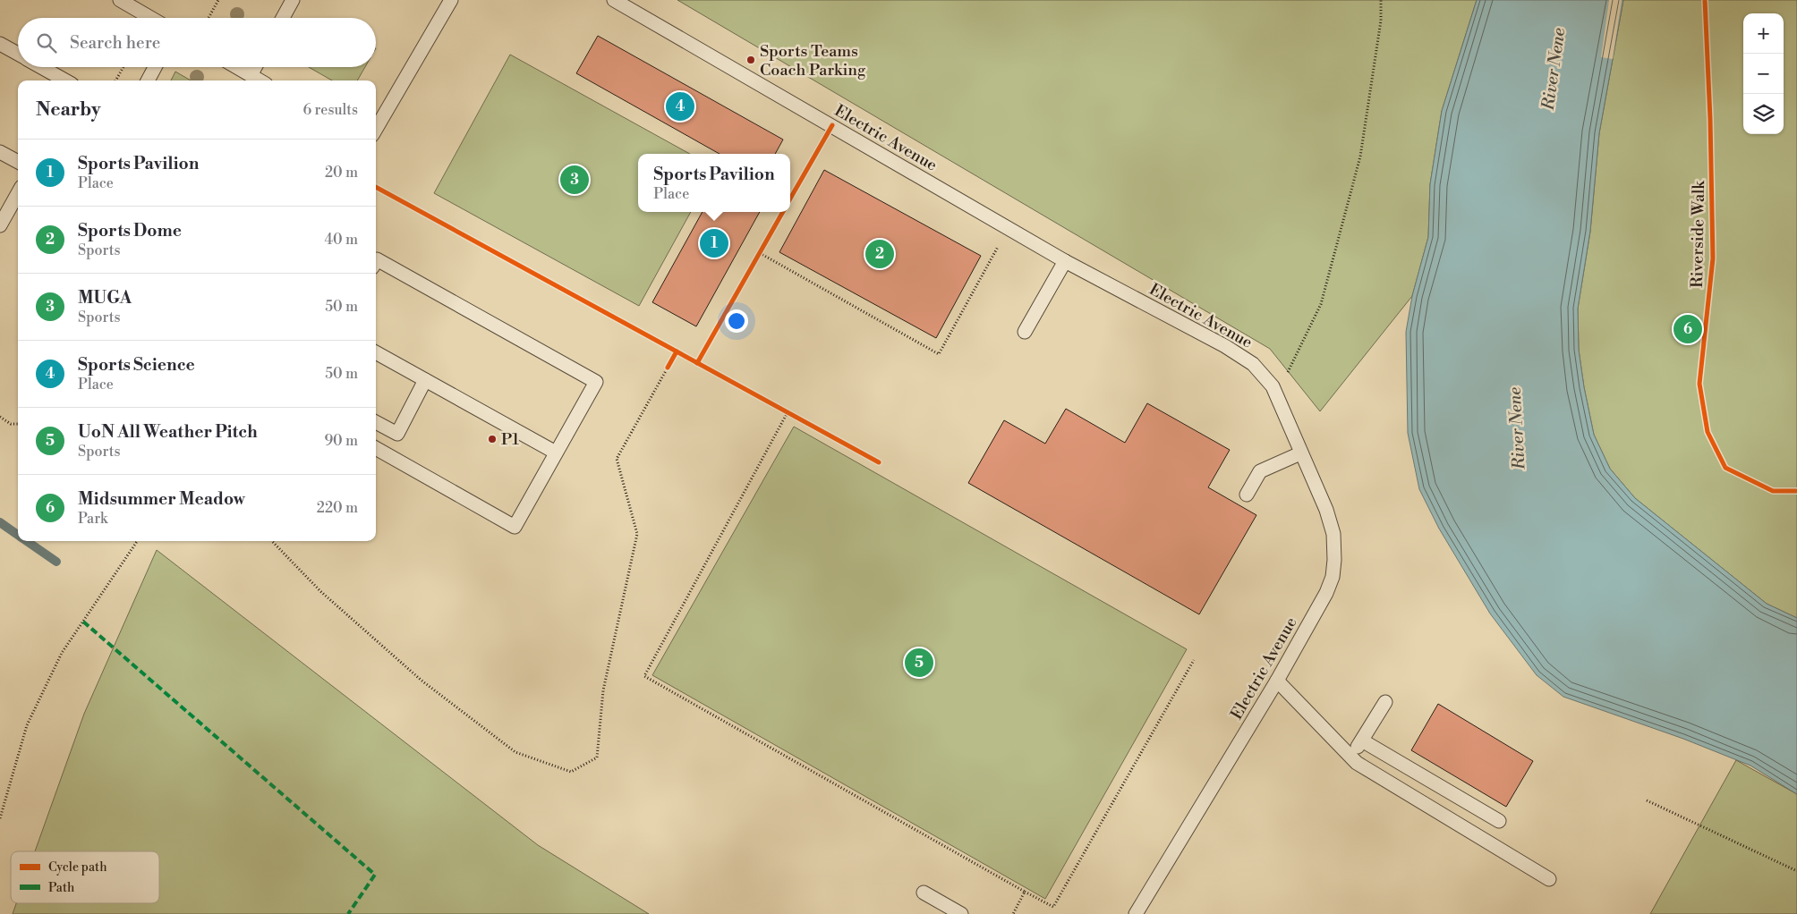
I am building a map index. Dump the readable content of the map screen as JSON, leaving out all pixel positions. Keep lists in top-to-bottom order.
{
  "streets": {
    "lane": ["Electric Avenue"],
    "cycle path": ["Riverside Walk"]
  },
  "water": ["River Nene"],
  "places": ["Sports Teams Coach Parking", "P1"],
  "legend": ["Cycle path", "Path"],
  "page": {
    "map_buttons": ["+", "−"],
    "search": "Search here",
    "heading": ["Nearby", "6 results"],
    "pins": [
      "4",
      "3",
      "1",
      "2",
      "6",
      "5"
    ],
    "list": [
      {
        "mark": "1",
        "name": "Sports Pavilion",
        "note": "Place",
        "value": "20 m"
      },
      {
        "mark": "2",
        "name": "Sports Dome",
        "note": "Sports",
        "value": "40 m"
      },
      {
        "mark": "3",
        "name": "MUGA",
        "note": "Sports",
        "value": "50 m"
      },
      {
        "mark": "4",
        "name": "Sports Science",
        "note": "Place",
        "value": "50 m"
      },
      {
        "mark": "5",
        "name": "UoN All Weather Pitch",
        "note": "Sports",
        "value": "90 m"
      },
      {
        "mark": "6",
        "name": "Midsummer Meadow",
        "note": "Park",
        "value": "220 m"
      }
    ],
    "popup": ["Sports Pavilion", "Place"]
  }
}
